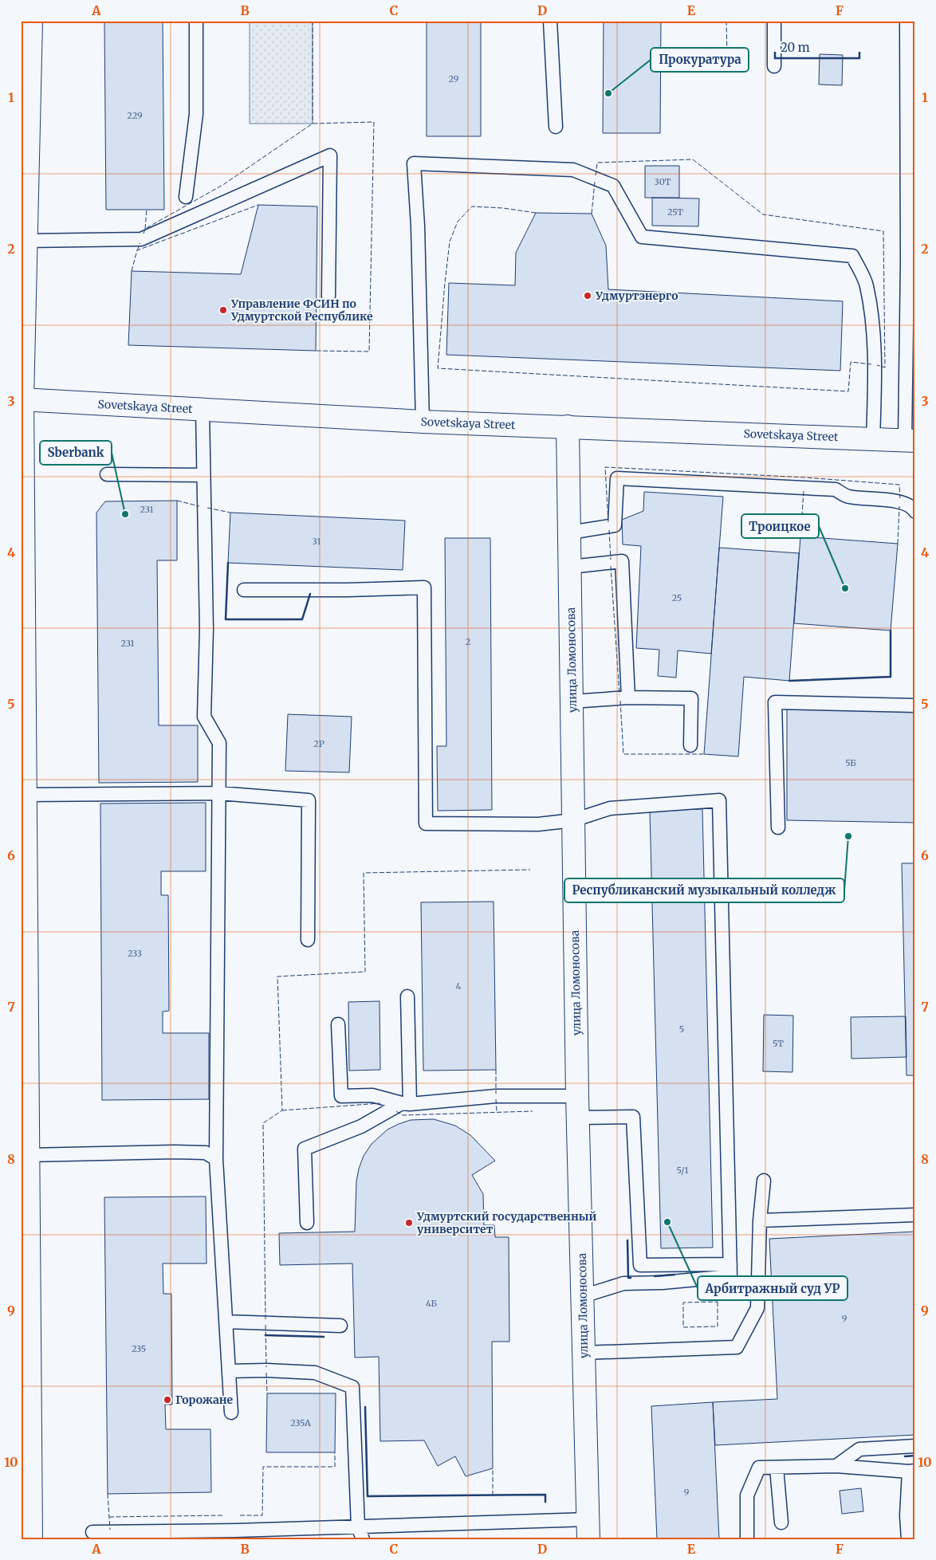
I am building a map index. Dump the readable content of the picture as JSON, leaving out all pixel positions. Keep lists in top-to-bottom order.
{
  "streets": {
    "main road": ["Sovetskaya Street", "улица Ломоносова"]
  },
  "crossings": [
    ["Sovetskaya Street", "улица Ломоносова"]
  ],
  "places": [
    "Прокуратура",
    "Удмуртэнерго",
    "Управление ФСИН по Удмуртской Республике",
    "Sberbank",
    "Троицкое",
    "Республиканский музыкальный колледж",
    "Арбитражный суд УР",
    "Удмуртский государственный университет",
    "Горожане"
  ],
  "house_numbers": [
    "29",
    "229",
    "30Т",
    "25Т",
    "231",
    "31",
    "25",
    "2",
    "231",
    "2Р",
    "5Б",
    "233",
    "4",
    "5",
    "5Т",
    "5/1",
    "4Б",
    "9",
    "235",
    "235А",
    "9"
  ],
  "scale_bar": "20 m",
  "grid": {
    "columns": [
      "A",
      "B",
      "C",
      "D",
      "E",
      "F"
    ],
    "rows": [
      "1",
      "2",
      "3",
      "4",
      "5",
      "6",
      "7",
      "8",
      "9",
      "10"
    ]
  }
}
